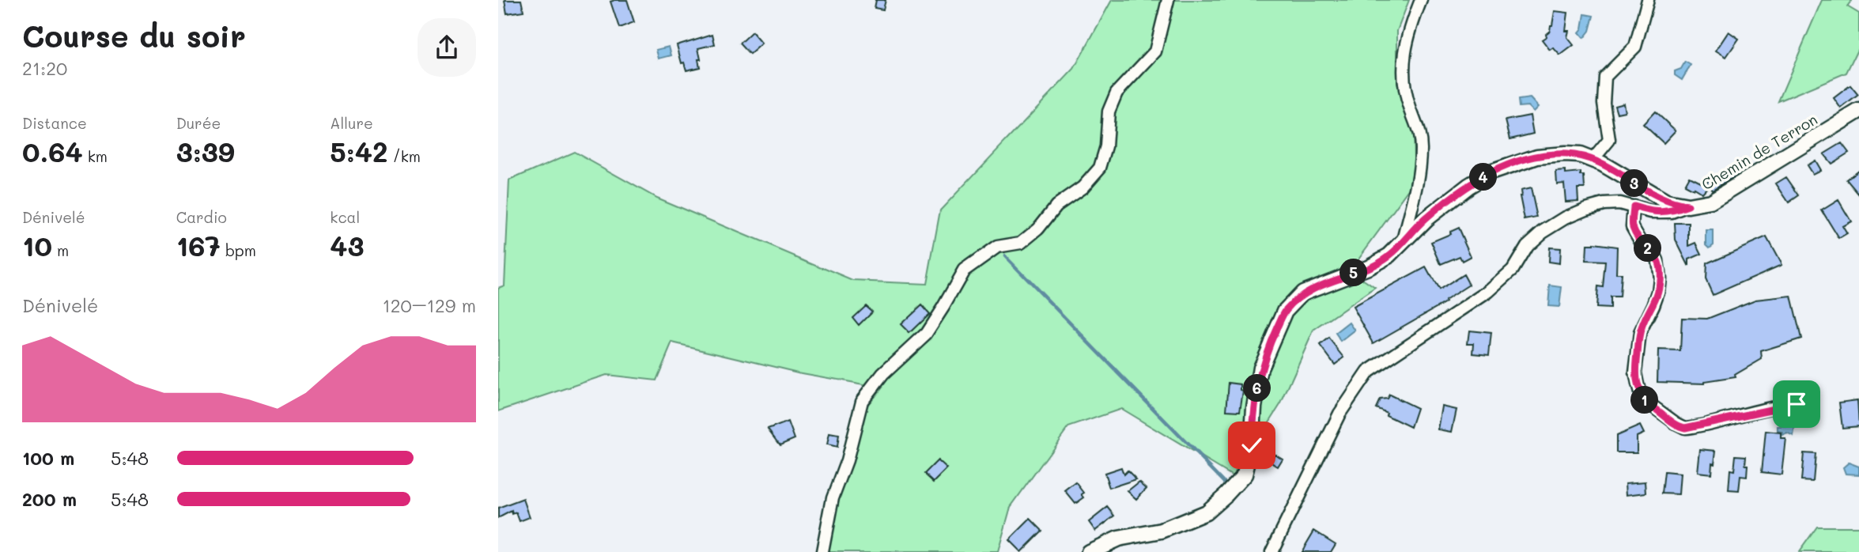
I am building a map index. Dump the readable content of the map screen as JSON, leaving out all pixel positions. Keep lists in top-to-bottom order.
{
  "streets": {
    "street": ["Chemin de Terron"]
  },
  "page": {
    "heading": ["Course du soir", "21:20"],
    "stats": [
      ["Distance", "0.64 km"],
      ["Durée", "3:39"],
      ["Allure", "5:42 /km"],
      ["Dénivelé", "10 m"],
      ["Cardio", "167 bpm"],
      ["kcal", "43"]
    ],
    "pins": [
      "4",
      "3",
      "2",
      "5",
      "6",
      "1"
    ],
    "chart": ["Dénivelé", "120–129 m"],
    "list": [
      {
        "name": "100 m",
        "note": "5:48"
      },
      {
        "name": "200 m",
        "note": "5:48"
      }
    ]
  }
}
